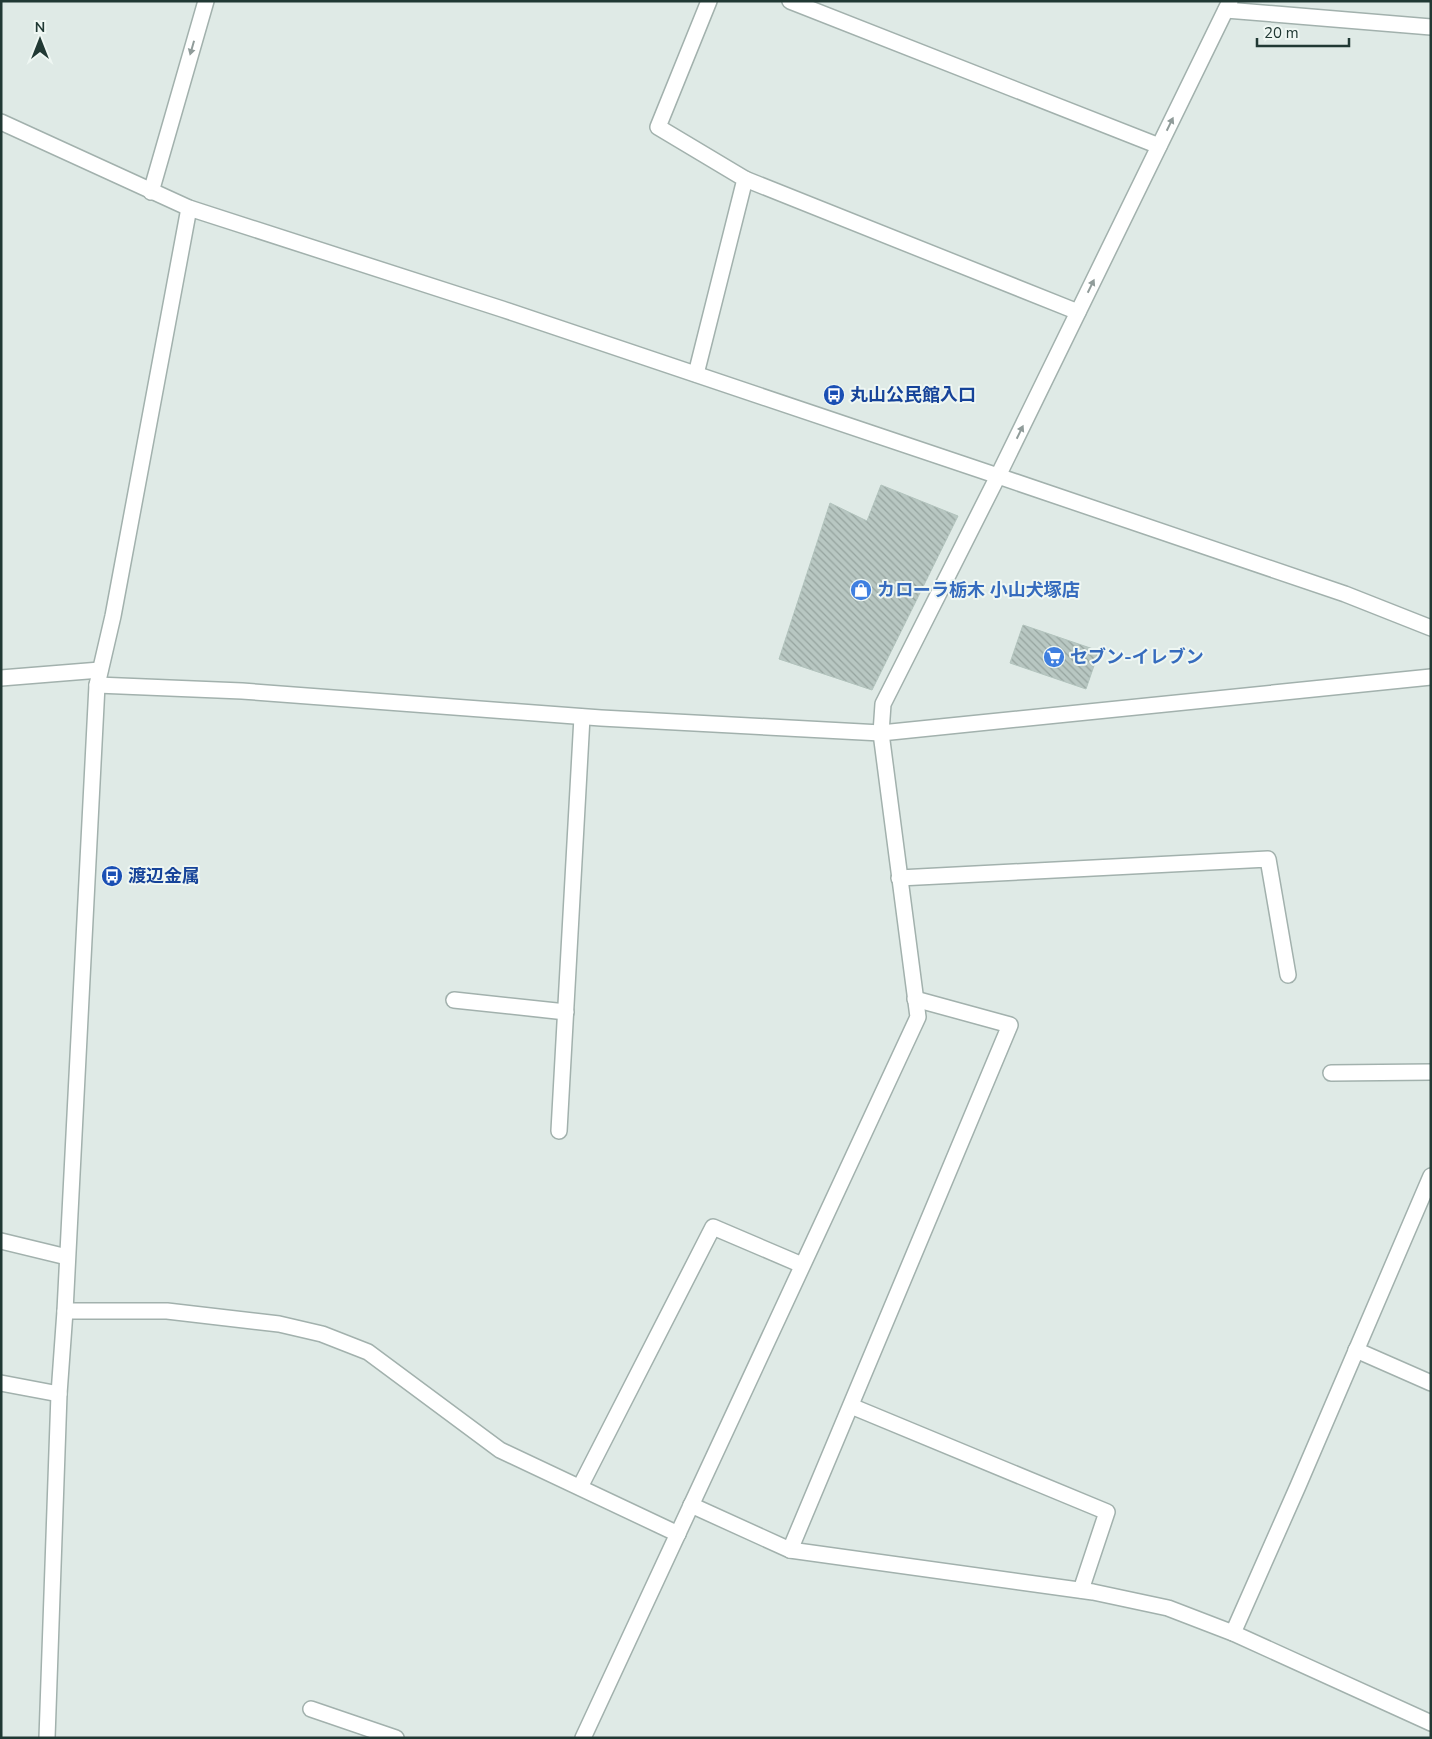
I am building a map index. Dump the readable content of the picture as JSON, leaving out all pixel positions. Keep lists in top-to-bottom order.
{
  "places": {
    "bus stop": ["丸山公民館入口", "渡辺金属"],
    "shop": ["カローラ栃木 小山犬塚店"],
    "supermarket": ["セブン-イレブン"]
  },
  "scale_bar": "20 m",
  "north": "top"
}
